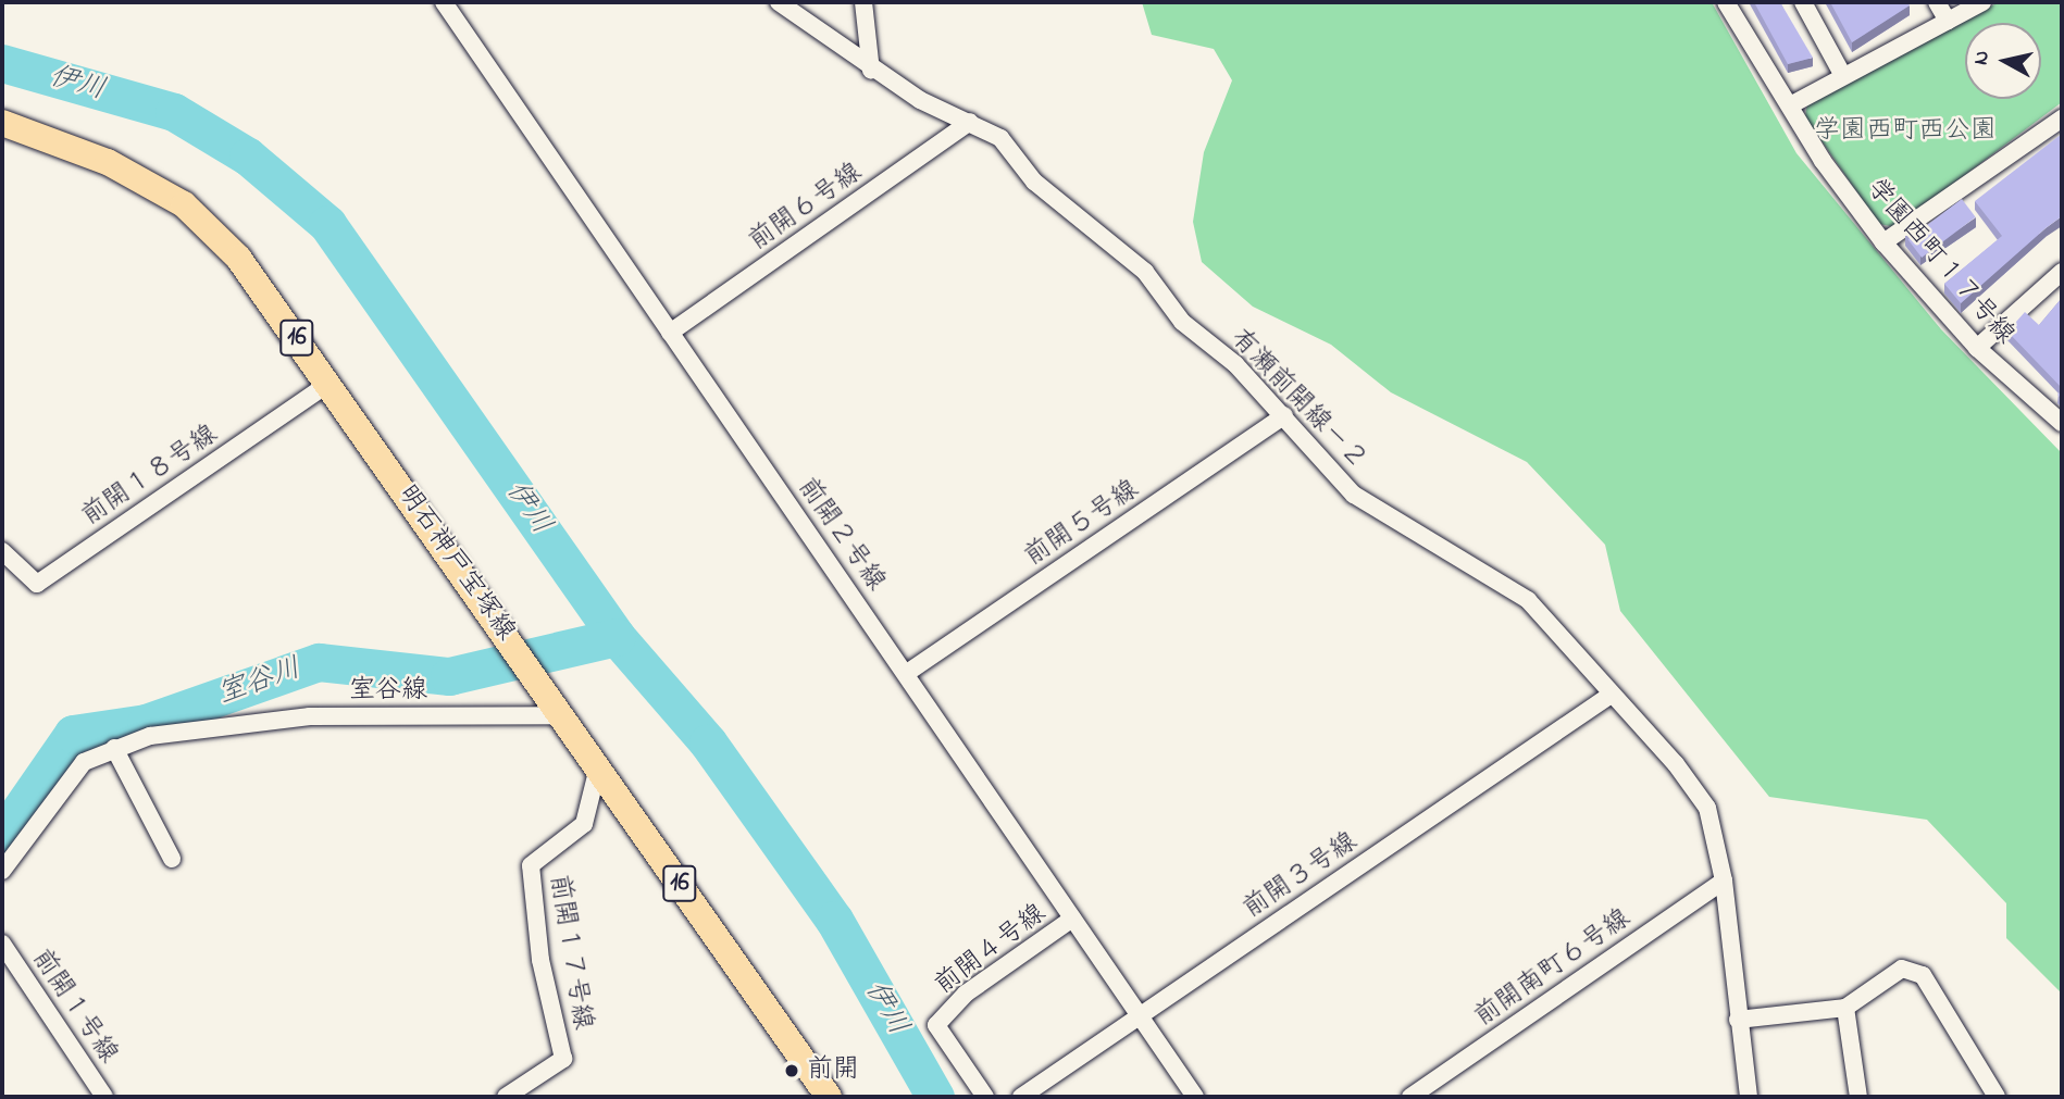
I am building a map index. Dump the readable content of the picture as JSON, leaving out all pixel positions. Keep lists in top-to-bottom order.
{
  "streets": {
    "main road": ["16", "明石神戸宝塚線"],
    "street": [
      "前開６号線",
      "学園西町１７号線",
      "有瀬前開線－２",
      "前開１８号線",
      "前開５号線",
      "前開２号線",
      "室谷線",
      "前開３号線",
      "前開４号線",
      "前開１７号線",
      "前開南町６号線",
      "前開１号線"
    ]
  },
  "crossings": [
    ["前開６号線", "有瀬前開線－２"],
    ["前開６号線", "前開２号線"],
    ["有瀬前開線－２", "前開５号線"],
    ["有瀬前開線－２", "前開３号線"],
    ["有瀬前開線－２", "前開南町６号線"],
    ["前開１８号線", "明石神戸宝塚線"],
    ["前開５号線", "前開２号線"],
    ["前開２号線", "前開３号線"],
    ["前開２号線", "前開４号線"],
    ["明石神戸宝塚線", "室谷線"],
    ["明石神戸宝塚線", "前開１７号線"]
  ],
  "water": ["伊川", "室谷川"],
  "parks": ["学園西町西公園"],
  "places": ["前開"],
  "north": "left"
}
